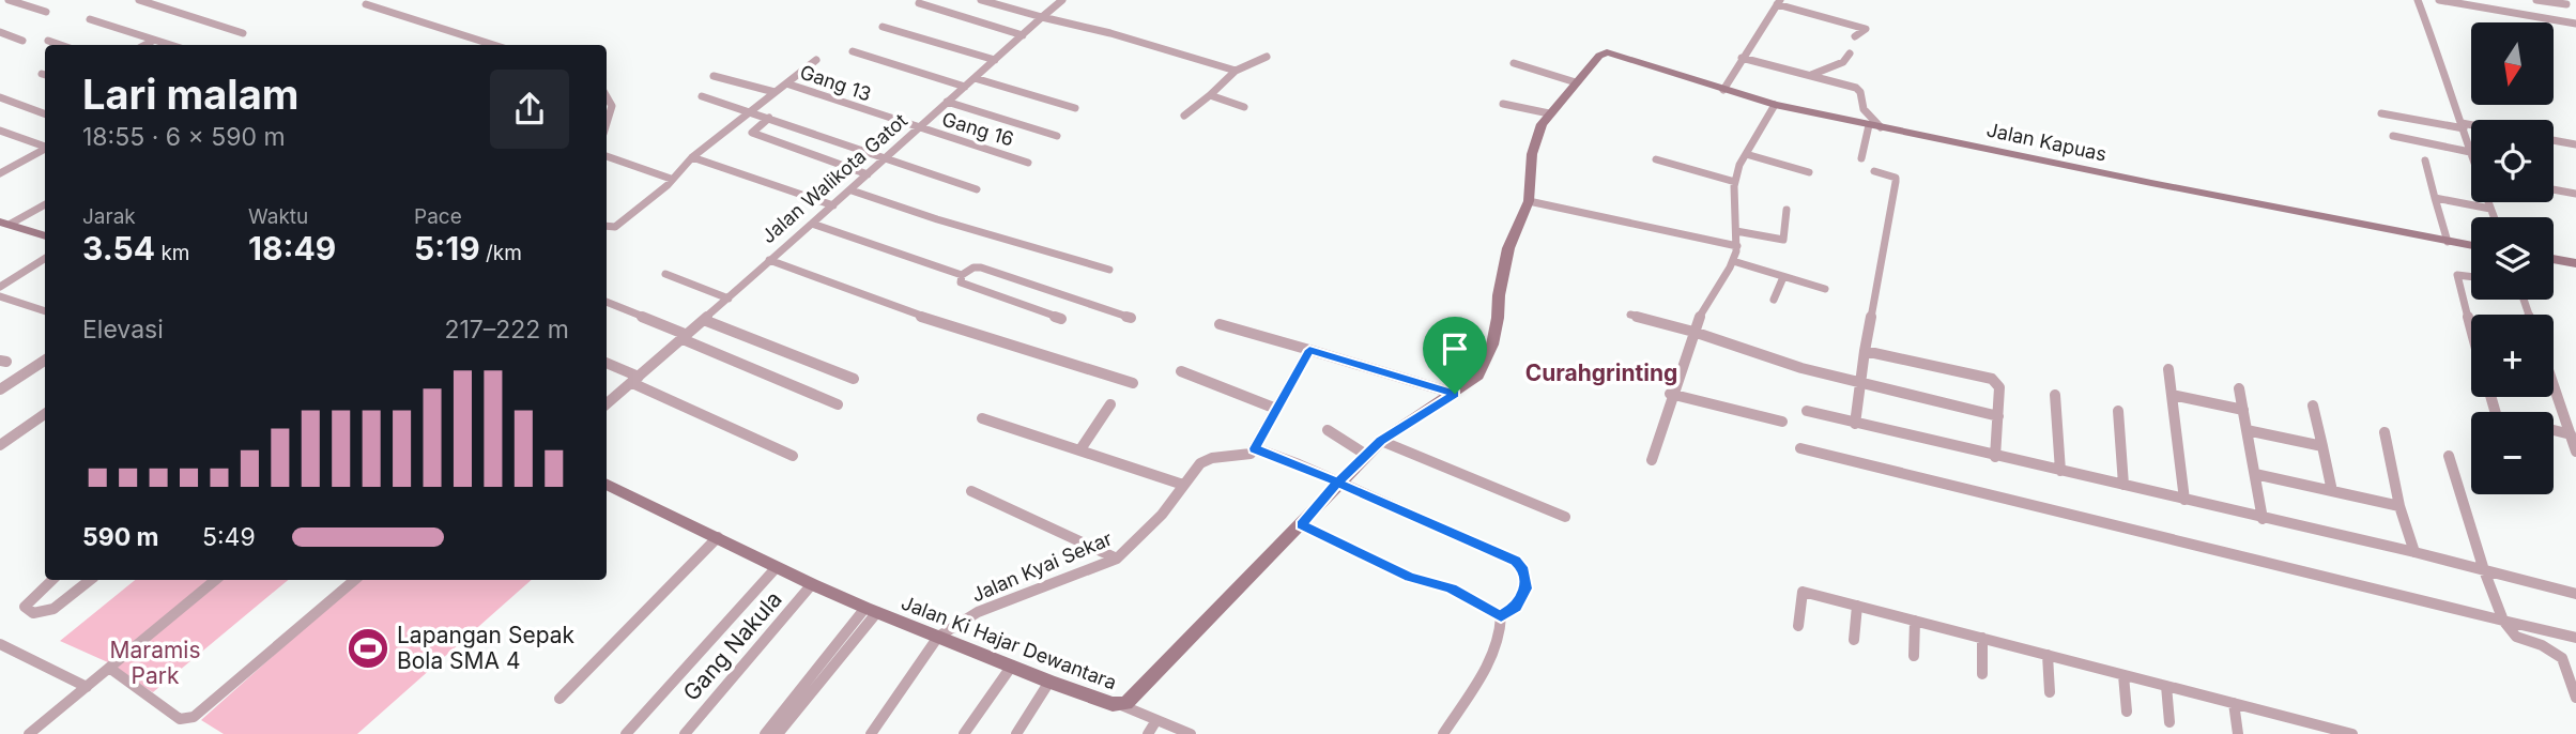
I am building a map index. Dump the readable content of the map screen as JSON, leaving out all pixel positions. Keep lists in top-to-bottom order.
{
  "streets": {
    "main road": ["Jalan Kapuas", "Jalan Ki Hajar Dewantara"],
    "street": [
      "Gang 13",
      "Gang 16",
      "Jalan Walikota Gatot",
      "Jalan Kyai Sekar",
      "Gang Nakula"
    ]
  },
  "crossings": [
    ["Gang 13", "Gang 16"],
    ["Gang 13", "Jalan Walikota Gatot"],
    ["Gang 16", "Jalan Walikota Gatot"],
    ["Jalan Kapuas", "Jalan Ki Hajar Dewantara"],
    ["Jalan Kyai Sekar", "Jalan Ki Hajar Dewantara"],
    ["Jalan Ki Hajar Dewantara", "Gang Nakula"]
  ],
  "districts": ["Curahgrinting"],
  "parks": ["Maramis Park"],
  "places": {
    "sports": ["Lapangan Sepak Bola SMA 4"]
  },
  "north": "bottom",
  "page": {
    "map_buttons": ["+", "−"],
    "heading": ["Lari malam", "18:55 · 6 × 590 m"],
    "stats": [
      ["Jarak", "3.54 km"],
      ["Waktu", "18:49"],
      ["Pace", "5:19 /km"]
    ],
    "chart": ["Elevasi", "217–222 m"],
    "list": [
      {
        "name": "590 m",
        "note": "5:49"
      }
    ]
  }
}
